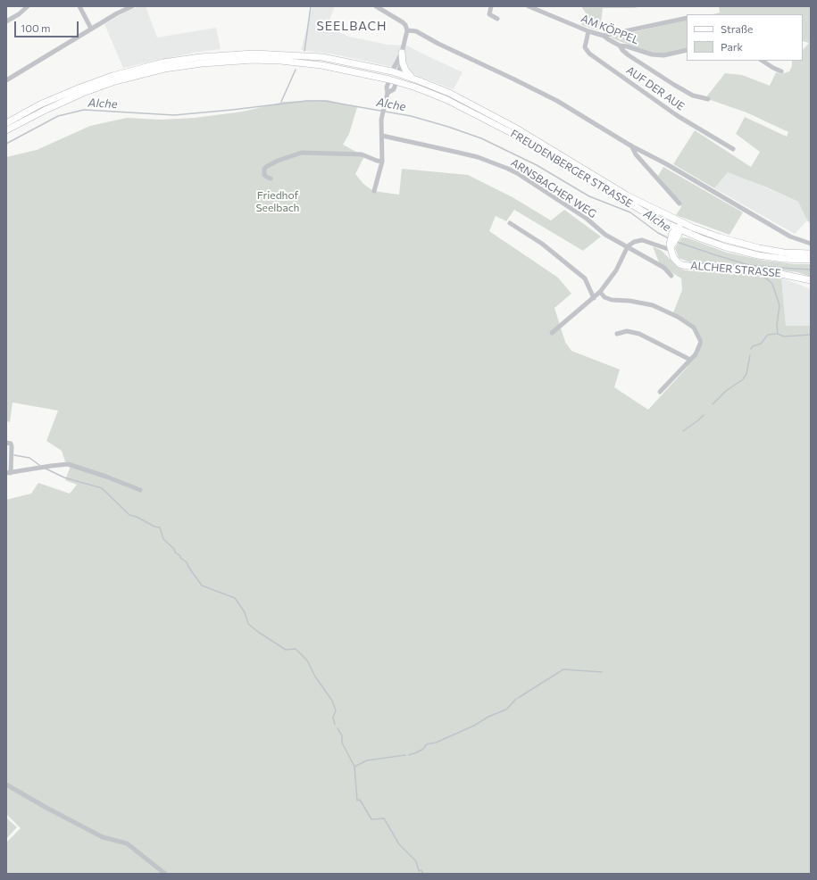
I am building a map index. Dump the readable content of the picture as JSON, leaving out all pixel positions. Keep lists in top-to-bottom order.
{
  "streets": {
    "main road": ["FREUDENBERGER STRASSE", "ALCHER STRASSE"],
    "street": ["AM KÖPPEL", "AUF DER AUE", "ARNSBACHER WEG"]
  },
  "crossings": [
    ["AM KÖPPEL", "AUF DER AUE"]
  ],
  "districts": ["SEELBACH"],
  "water": ["Alche"],
  "parks": ["Friedhof Seelbach"],
  "legend": ["Straße", "Park"],
  "scale_bar": "100 m"
}
